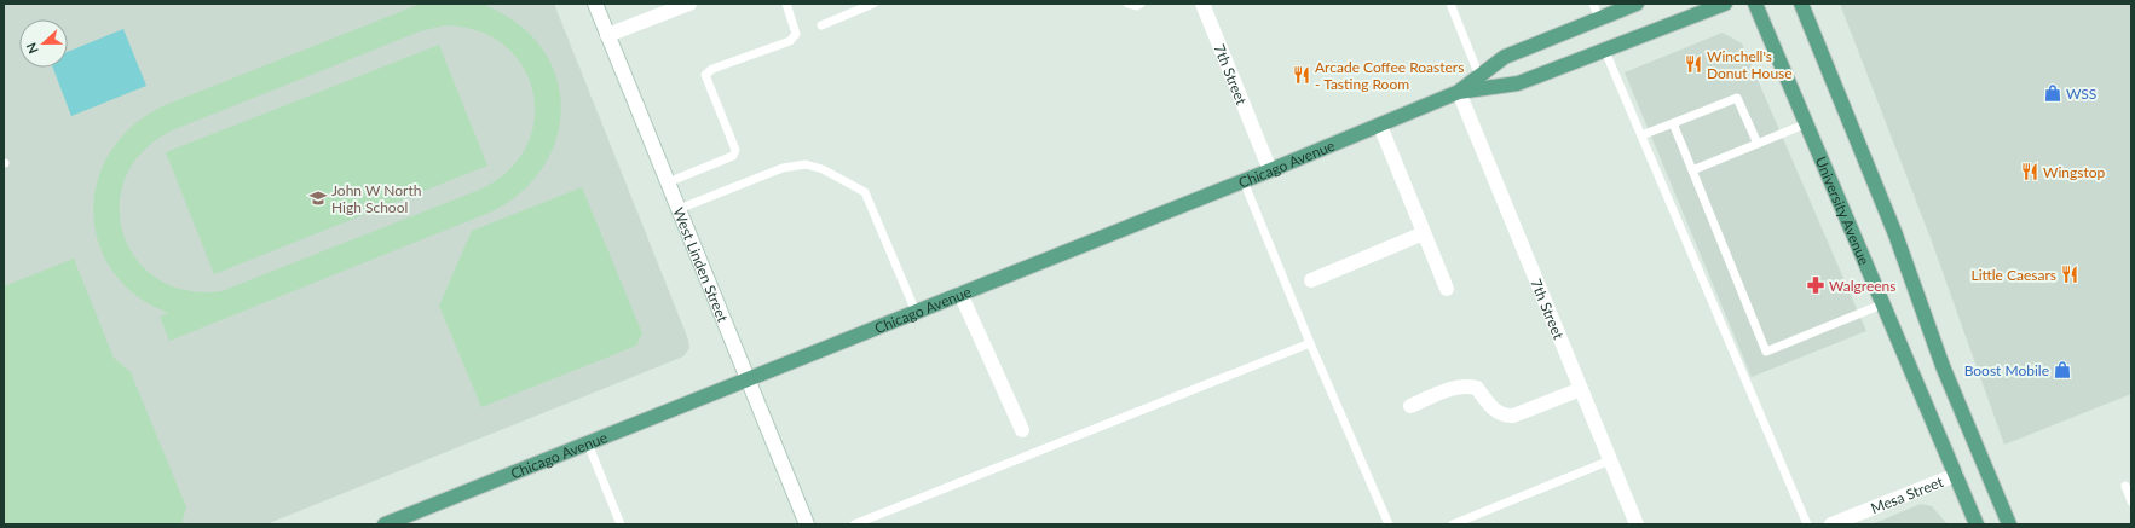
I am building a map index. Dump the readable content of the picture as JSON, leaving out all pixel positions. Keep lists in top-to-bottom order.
{
  "streets": {
    "main road": ["Chicago Avenue", "University Avenue"],
    "street": ["7th Street", "West Linden Street", "Mesa Street"]
  },
  "crossings": [
    ["7th Street", "Chicago Avenue"],
    ["Chicago Avenue", "West Linden Street"],
    ["University Avenue", "Mesa Street"]
  ],
  "places": {
    "restaurant": [
      "Winchell's Donut House",
      "Arcade Coffee Roasters - Tasting Room",
      "Wingstop",
      "Little Caesars"
    ],
    "shop": ["WSS", "Boost Mobile"],
    "school or university": ["John W North High School"],
    "pharmacy": ["Walgreens"]
  },
  "north": "left"
}
